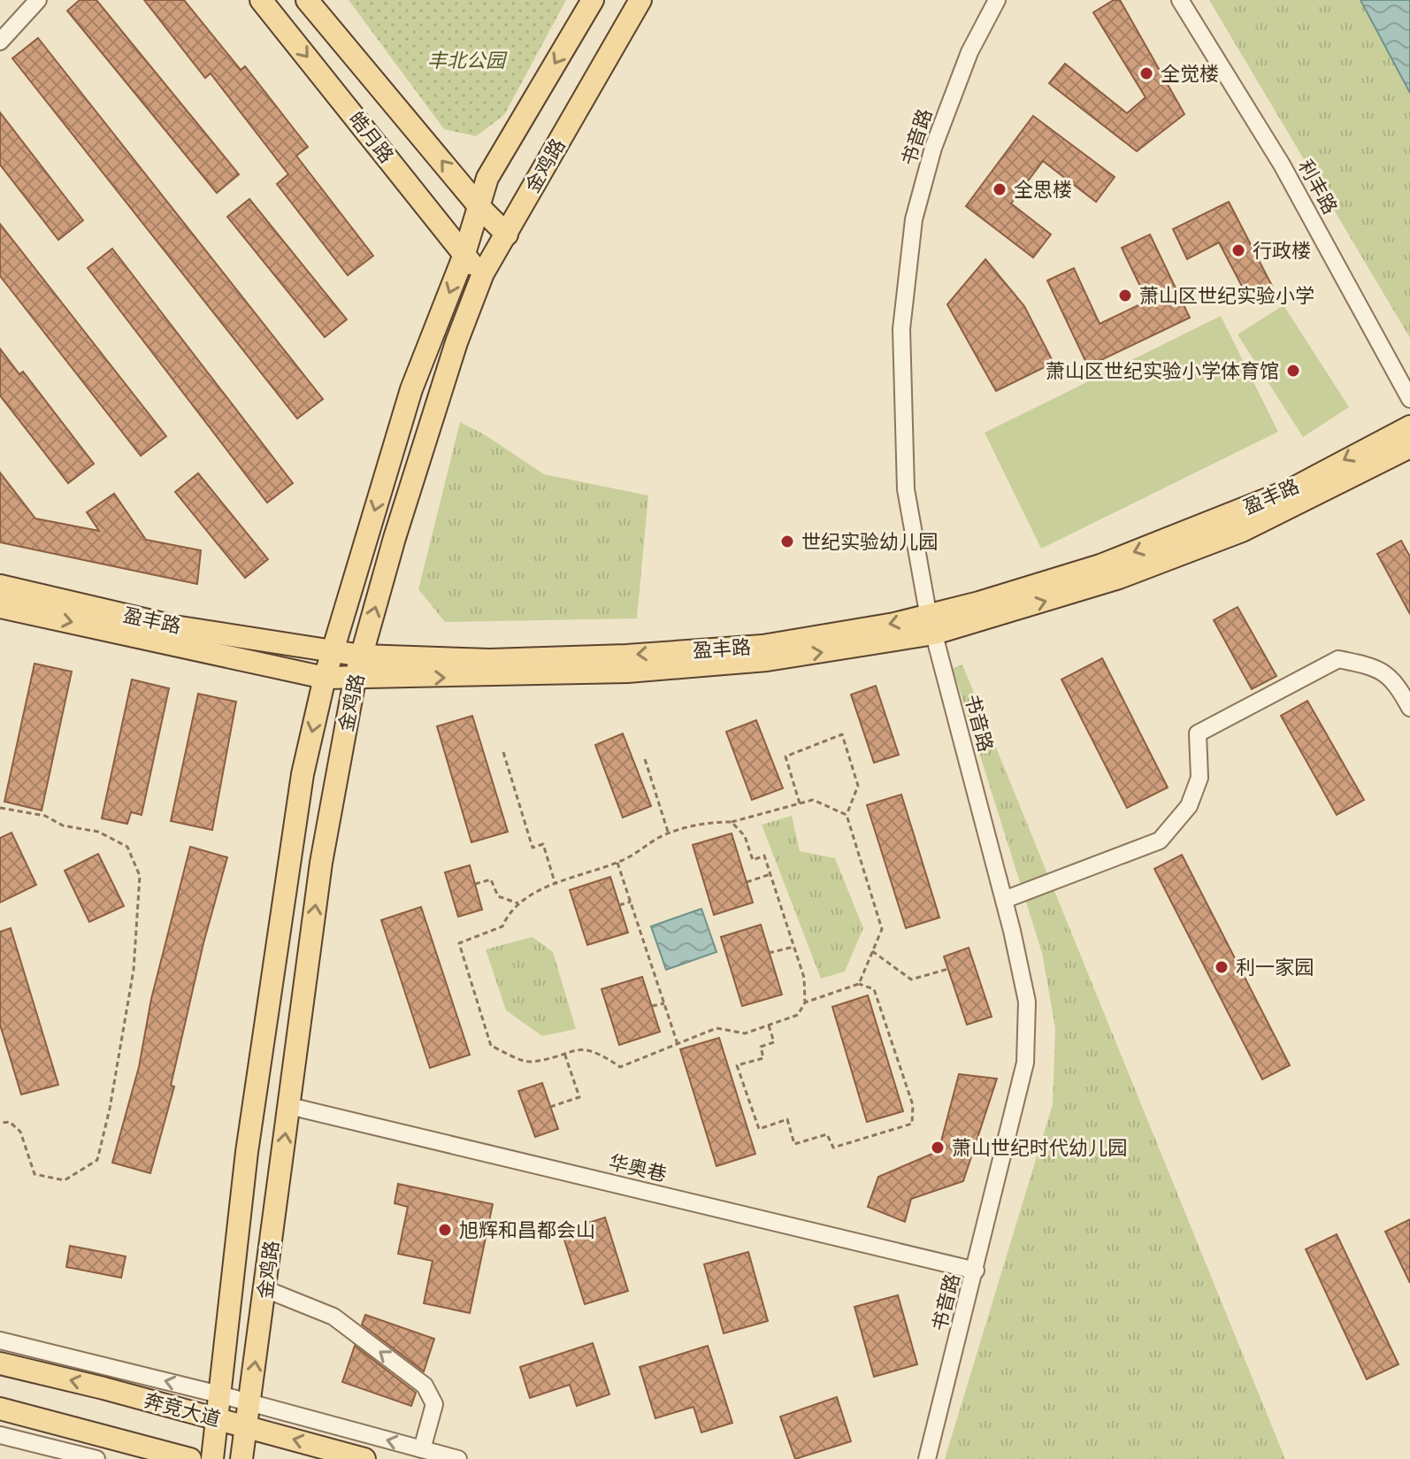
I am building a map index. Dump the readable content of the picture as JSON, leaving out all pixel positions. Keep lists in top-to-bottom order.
{
  "streets": {
    "main road": [
      "皓月路",
      "金鸡路",
      "盈丰路",
      "奔竞大道"
    ],
    "street": ["书音路", "利丰路", "华奥巷"]
  },
  "crossings": [
    ["皓月路", "金鸡路"],
    ["书音路", "盈丰路"],
    ["书音路", "华奥巷"],
    ["金鸡路", "盈丰路"],
    ["金鸡路", "华奥巷"],
    ["金鸡路", "奔竞大道"]
  ],
  "parks": ["丰北公园"],
  "places": [
    "全觉楼",
    "全思楼",
    "行政楼",
    "萧山区世纪实验小学",
    "萧山区世纪实验小学体育馆",
    "世纪实验幼儿园",
    "利一家园",
    "萧山世纪时代幼儿园",
    "旭辉和昌都会山"
  ]
}
